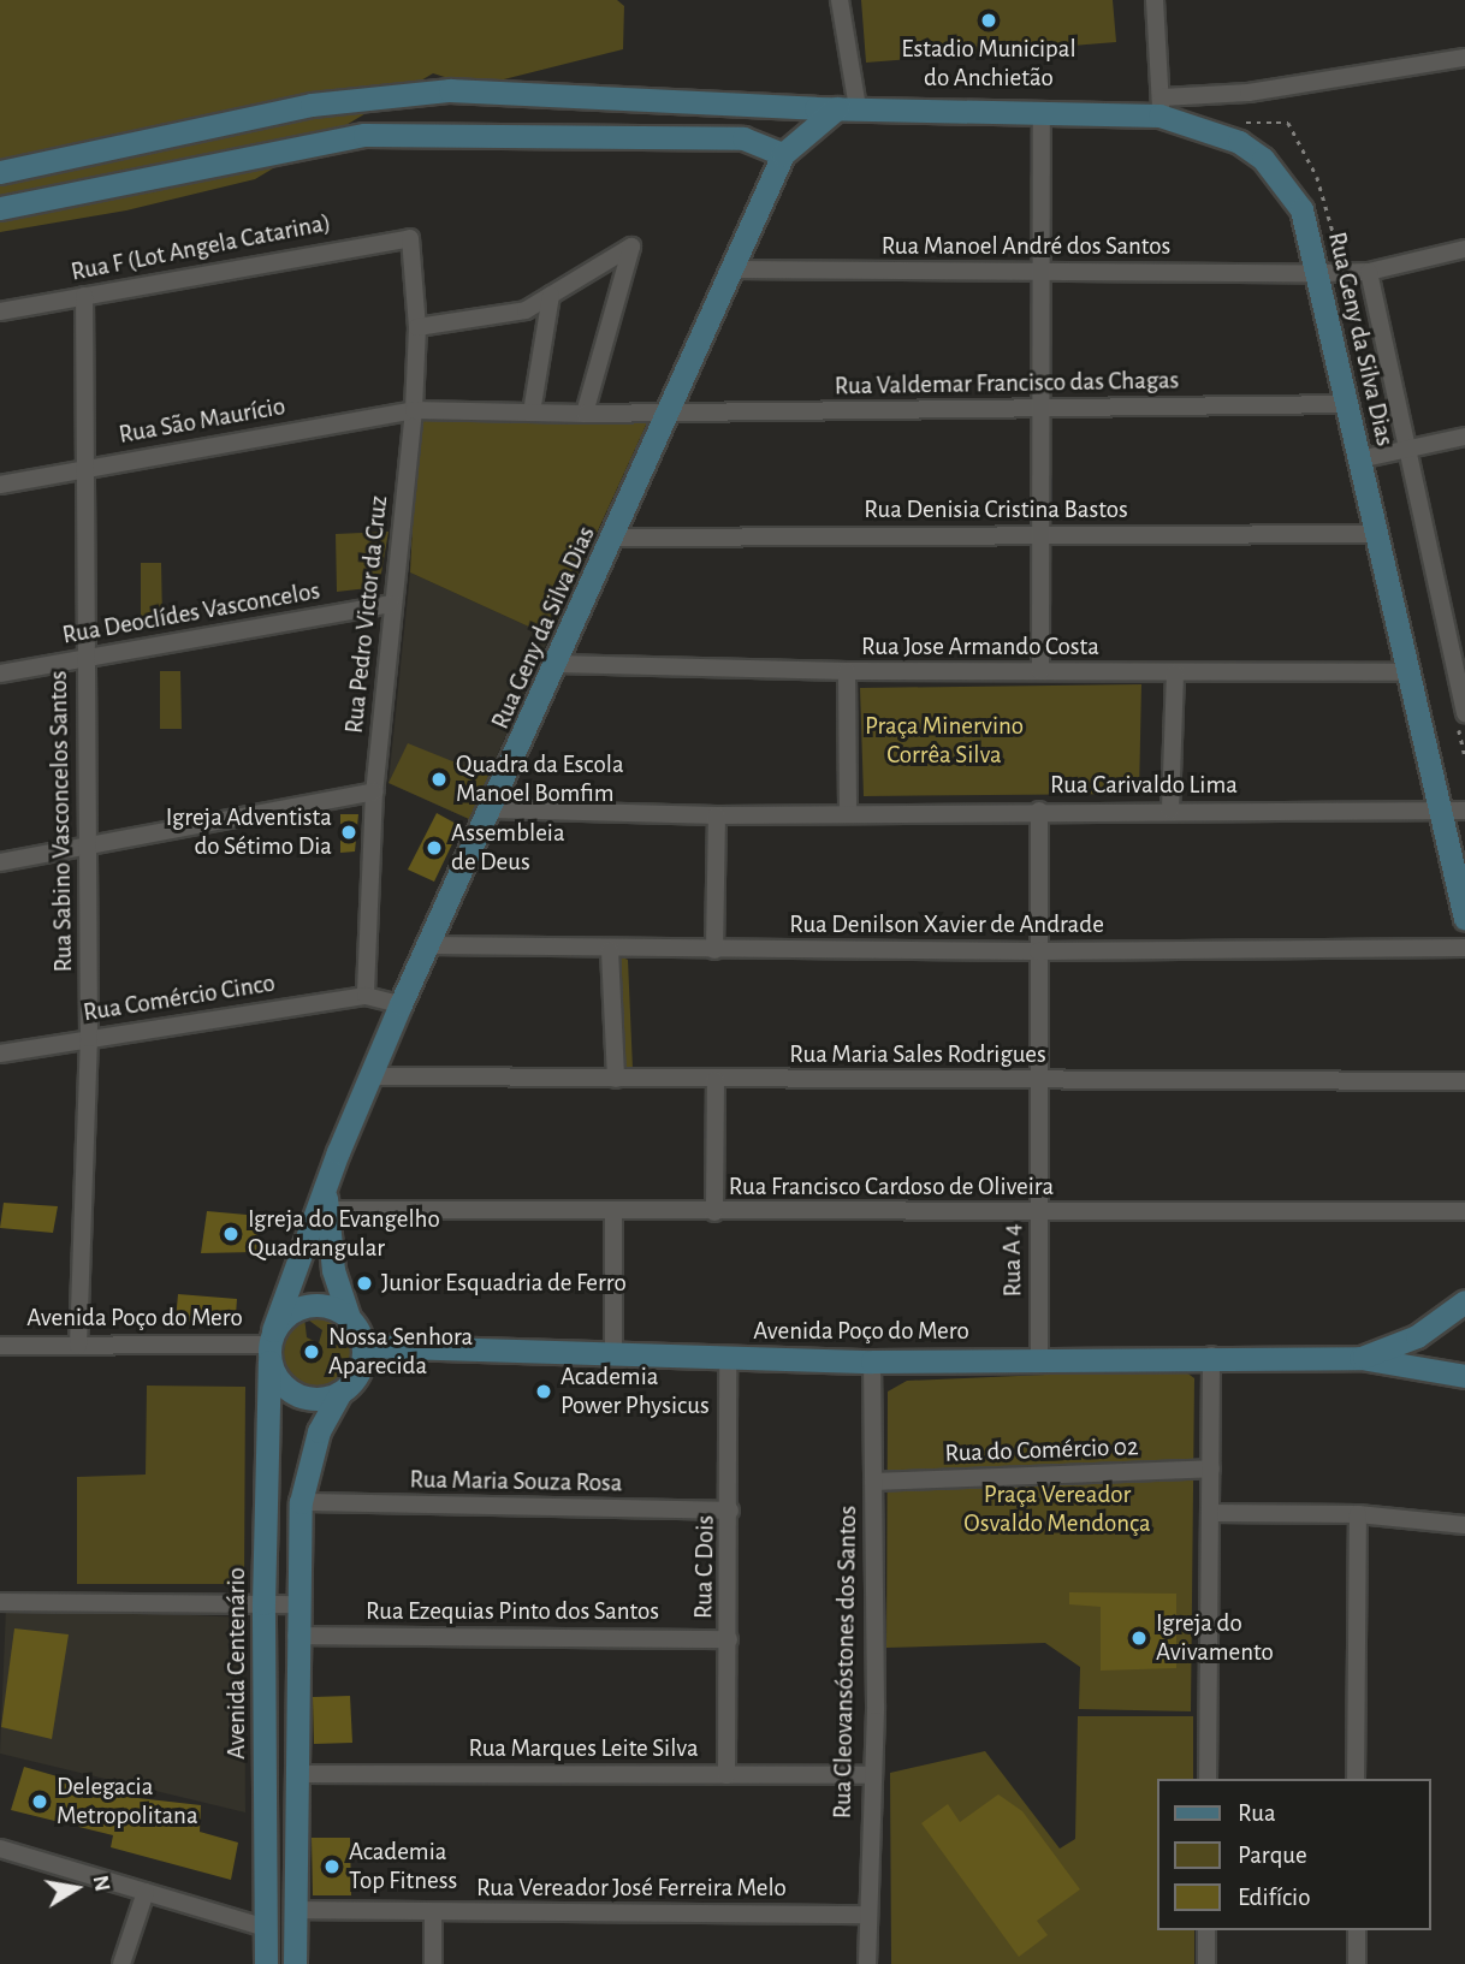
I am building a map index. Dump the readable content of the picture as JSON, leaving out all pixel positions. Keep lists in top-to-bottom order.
{
  "streets": {
    "main road": ["Rua Geny da Silva Dias", "Avenida Poço do Mero", "Avenida Centenário"],
    "street": [
      "Rua Manoel André dos Santos",
      "Rua F (Lot Angela Catarina)",
      "Rua Valdemar Francisco das Chagas",
      "Rua São Maurício",
      "Rua Denisia Cristina Bastos",
      "Rua Deoclídes Vasconcelos",
      "Rua Pedro Victor da Cruz",
      "Rua Jose Armando Costa",
      "Rua Carivaldo Lima",
      "Rua Sabino Vasconcelos Santos",
      "Rua Denilson Xavier de Andrade",
      "Rua Comércio Cinco",
      "Rua Maria Sales Rodrigues",
      "Rua Francisco Cardoso de Oliveira",
      "Rua A 4",
      "Rua do Comércio 02",
      "Rua Maria Souza Rosa",
      "Rua C Dois",
      "Rua Ezequias Pinto dos Santos",
      "Rua Cleovansóstones dos Santos",
      "Rua Marques Leite Silva",
      "Rua Vereador José Ferreira Melo"
    ]
  },
  "crossings": [
    ["Rua Manoel André dos Santos", "Rua Geny da Silva Dias"],
    ["Rua F (Lot Angela Catarina)", "Rua Pedro Victor da Cruz"],
    ["Rua F (Lot Angela Catarina)", "Rua Sabino Vasconcelos Santos"],
    ["Rua Geny da Silva Dias", "Rua Valdemar Francisco das Chagas"],
    ["Rua Geny da Silva Dias", "Rua Denisia Cristina Bastos"],
    ["Rua Geny da Silva Dias", "Rua Jose Armando Costa"],
    ["Rua Geny da Silva Dias", "Rua Carivaldo Lima"],
    ["Rua Geny da Silva Dias", "Rua Denilson Xavier de Andrade"],
    ["Rua Geny da Silva Dias", "Rua Maria Sales Rodrigues"],
    ["Rua Geny da Silva Dias", "Rua Francisco Cardoso de Oliveira"],
    ["Rua Geny da Silva Dias", "Avenida Poço do Mero"],
    ["Rua Geny da Silva Dias", "Avenida Centenário"],
    ["Rua Valdemar Francisco das Chagas", "Rua São Maurício"],
    ["Rua São Maurício", "Rua Pedro Victor da Cruz"],
    ["Rua São Maurício", "Rua Sabino Vasconcelos Santos"],
    ["Rua Deoclídes Vasconcelos", "Rua Pedro Victor da Cruz"],
    ["Rua Deoclídes Vasconcelos", "Rua Sabino Vasconcelos Santos"],
    ["Rua Pedro Victor da Cruz", "Rua Comércio Cinco"],
    ["Rua Carivaldo Lima", "Rua A 4"],
    ["Rua Sabino Vasconcelos Santos", "Rua Comércio Cinco"],
    ["Rua Sabino Vasconcelos Santos", "Avenida Poço do Mero"],
    ["Rua Denilson Xavier de Andrade", "Rua A 4"],
    ["Rua Maria Sales Rodrigues", "Rua A 4"],
    ["Rua Francisco Cardoso de Oliveira", "Rua A 4"],
    ["Rua A 4", "Avenida Poço do Mero"],
    ["Avenida Poço do Mero", "Rua C Dois"],
    ["Avenida Poço do Mero", "Rua Cleovansóstones dos Santos"],
    ["Avenida Poço do Mero", "Avenida Centenário"],
    ["Rua do Comércio 02", "Rua Cleovansóstones dos Santos"],
    ["Rua Maria Souza Rosa", "Rua C Dois"],
    ["Rua C Dois", "Rua Ezequias Pinto dos Santos"],
    ["Rua C Dois", "Rua Marques Leite Silva"],
    ["Rua Cleovansóstones dos Santos", "Rua Marques Leite Silva"],
    ["Rua Cleovansóstones dos Santos", "Rua Vereador José Ferreira Melo"]
  ],
  "parks": ["Praça Minervino Corrêa Silva", "Praça Vereador Osvaldo Mendonça"],
  "places": [
    "Estadio Municipal do Anchietão",
    "Quadra da Escola Manoel Bomfim",
    "Igreja Adventista do Sétimo Dia",
    "Assembleia de Deus",
    "Igreja do Evangelho Quadrangular",
    "Junior Esquadria de Ferro",
    "Nossa Senhora Aparecida",
    "Academia Power Physicus",
    "Igreja do Avivamento",
    "Delegacia Metropolitana",
    "Academia Top Fitness"
  ],
  "legend": ["Rua", "Parque", "Edifício"],
  "north": "right"
}
